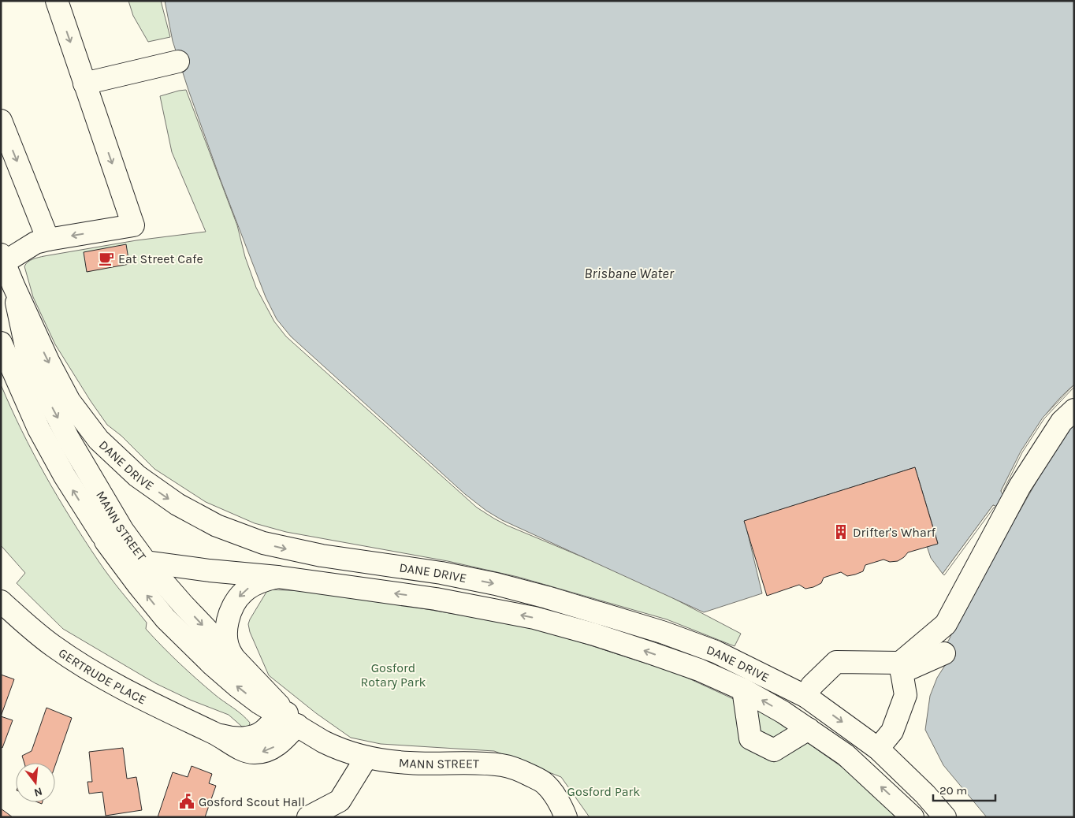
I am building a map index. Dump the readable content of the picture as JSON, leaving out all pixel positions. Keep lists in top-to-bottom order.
{
  "streets": {
    "main road": ["DANE DRIVE", "MANN STREET", "GERTRUDE PLACE"]
  },
  "crossings": [
    ["DANE DRIVE", "MANN STREET"],
    ["MANN STREET", "GERTRUDE PLACE"]
  ],
  "water": ["Brisbane Water"],
  "parks": ["Gosford Rotary Park", "Gosford Park"],
  "places": {
    "cafe": ["Eat Street Cafe"],
    "building": ["Drifter's Wharf"],
    "public building": ["Gosford Scout Hall"]
  },
  "scale_bar": "20 m",
  "north": "bottom"
}
